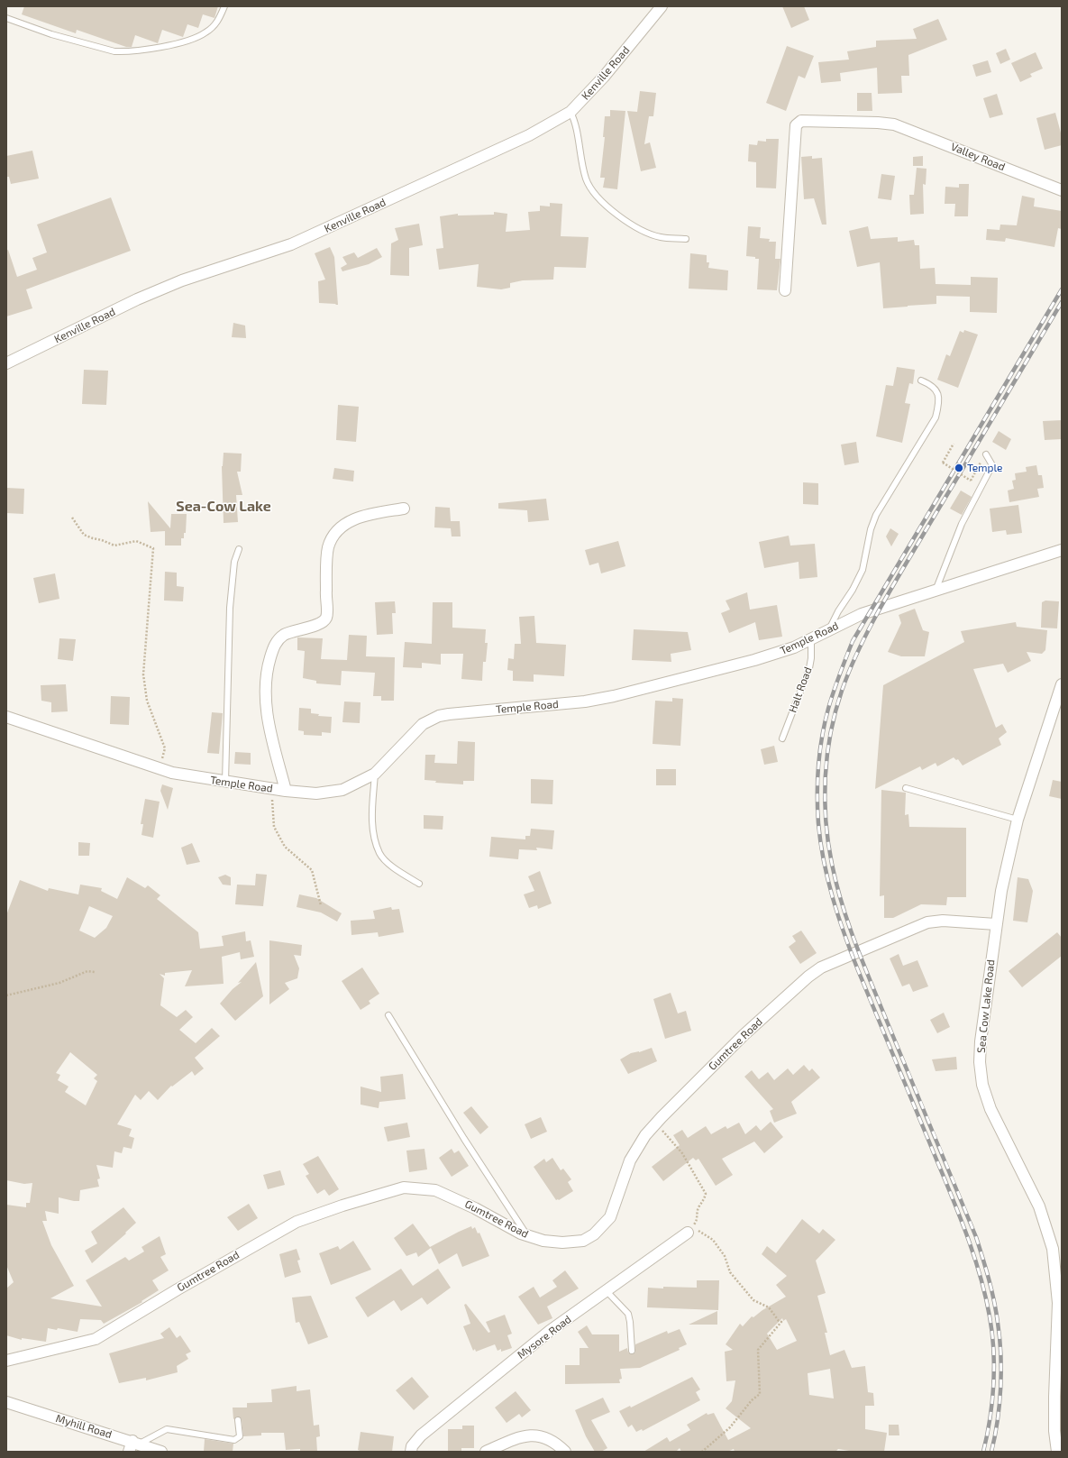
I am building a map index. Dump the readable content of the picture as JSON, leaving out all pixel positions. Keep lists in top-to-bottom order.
{
  "streets": {
    "street": [
      "Kenville Road",
      "Valley Road",
      "Temple Road",
      "Sea Cow Lake Road",
      "Gumtree Road",
      "Mysore Road",
      "Myhill Road"
    ],
    "lane": ["Halt Road"]
  },
  "crossings": [
    ["Temple Road", "Halt Road"],
    ["Sea Cow Lake Road", "Gumtree Road"]
  ],
  "districts": ["Sea-Cow Lake"],
  "places": ["Temple"]
}
